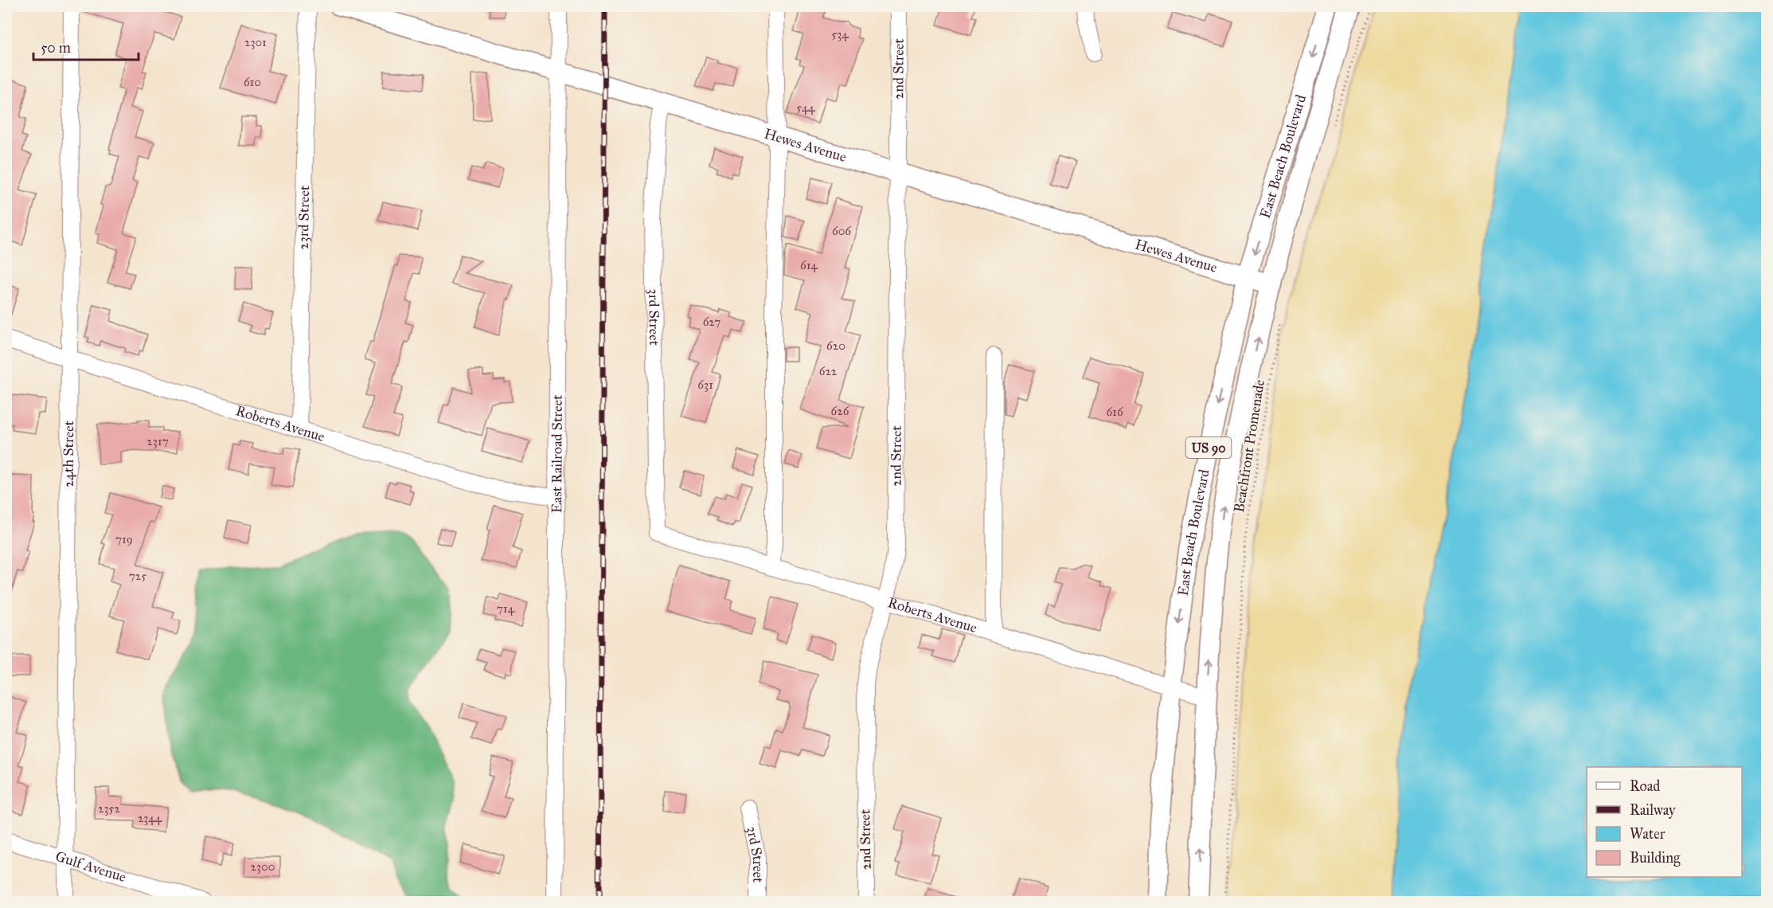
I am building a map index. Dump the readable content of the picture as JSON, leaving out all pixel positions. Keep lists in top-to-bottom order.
{
  "streets": {
    "main road": ["Hewes Avenue", "East Beach Boulevard", "US 90"],
    "street": [
      "2nd Street",
      "23rd Street",
      "3rd Street",
      "Roberts Avenue",
      "24th Street",
      "East Railroad Street",
      "Gulf Avenue"
    ],
    "path": ["Beachfront Promenade"]
  },
  "crossings": [
    ["2nd Street", "Hewes Avenue"],
    ["2nd Street", "Roberts Avenue"],
    ["Hewes Avenue", "East Beach Boulevard"],
    ["Hewes Avenue", "3rd Street"],
    ["Hewes Avenue", "East Railroad Street"],
    ["East Beach Boulevard", "Roberts Avenue"],
    ["23rd Street", "Roberts Avenue"],
    ["3rd Street", "Roberts Avenue"],
    ["Roberts Avenue", "24th Street"],
    ["Roberts Avenue", "East Railroad Street"],
    ["24th Street", "Gulf Avenue"]
  ],
  "house_numbers": [
    "534",
    "2301",
    "610",
    "544",
    "606",
    "614",
    "627",
    "620",
    "622",
    "631",
    "626",
    "616",
    "2317",
    "719",
    "725",
    "714",
    "2352",
    "2344",
    "2300"
  ],
  "legend": [
    "Road",
    "Railway",
    "Water",
    "Building"
  ],
  "scale_bar": "50 m"
}
